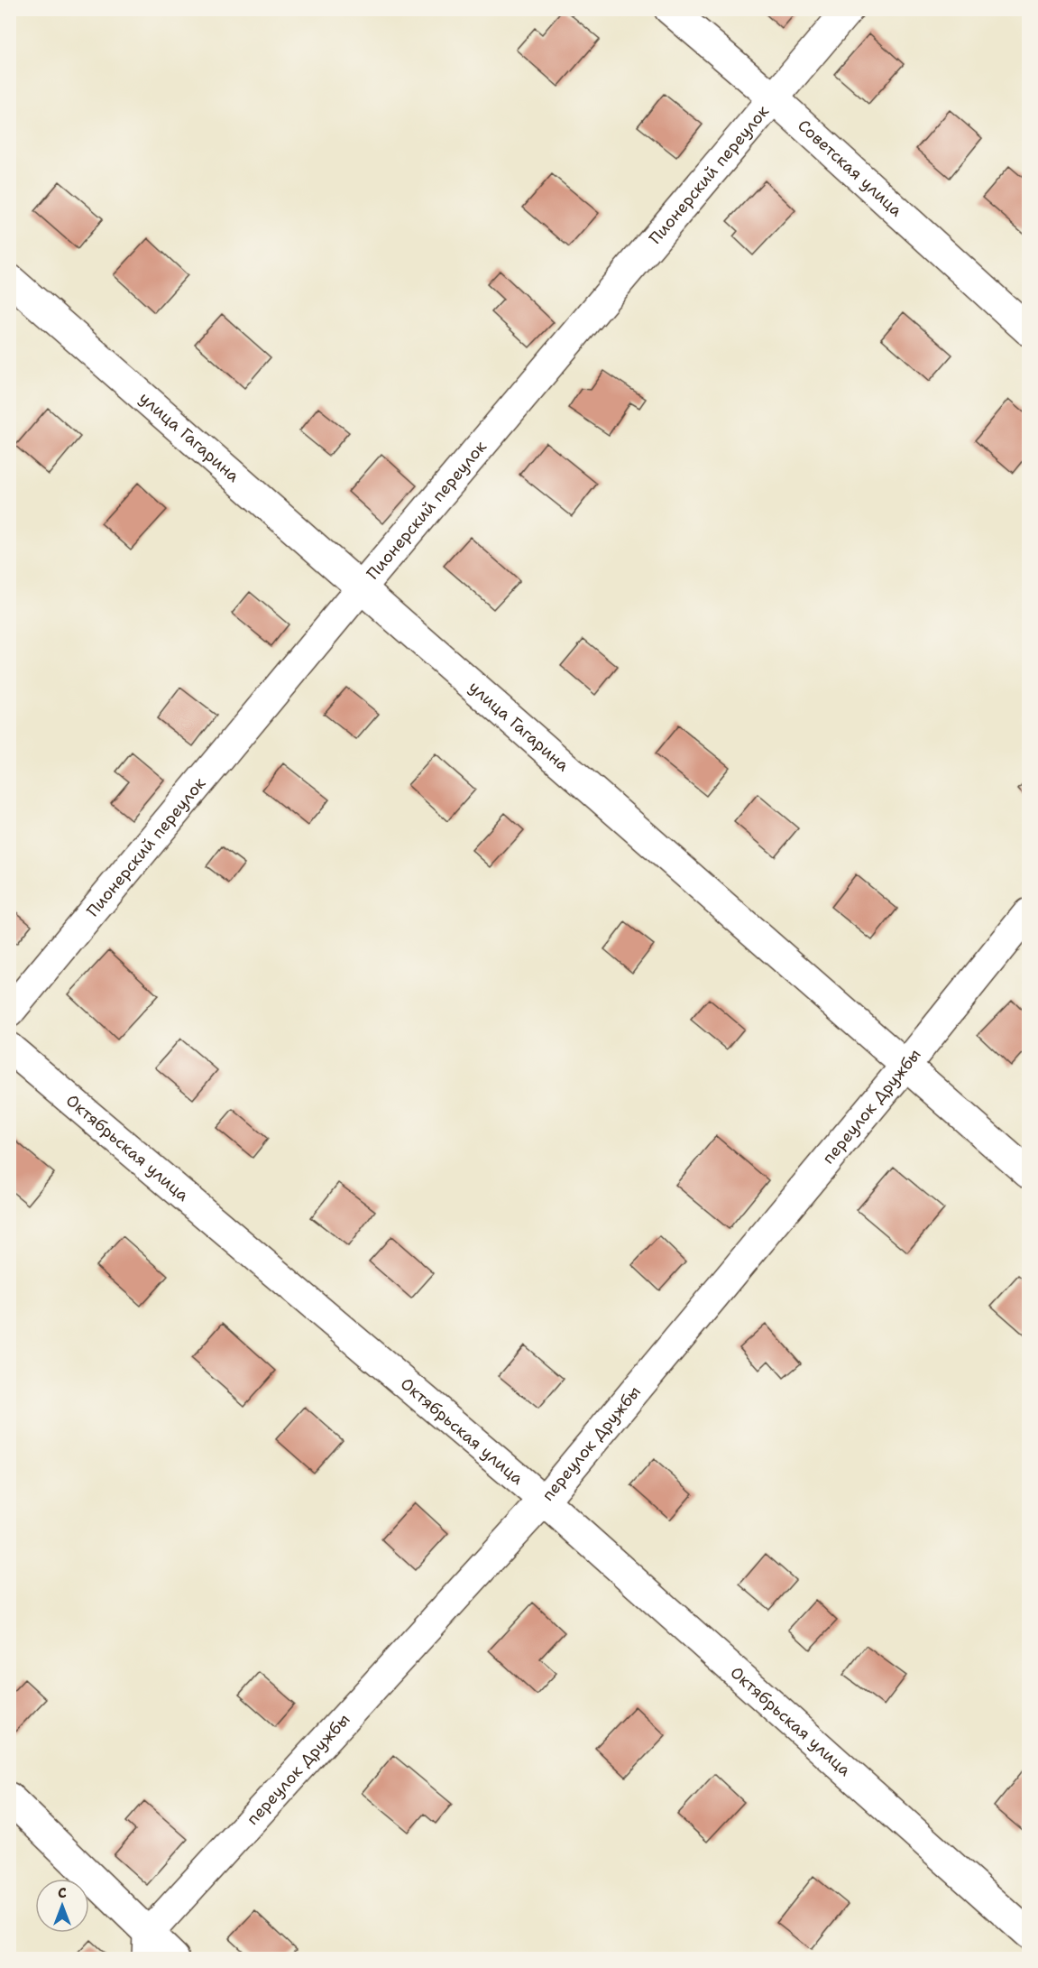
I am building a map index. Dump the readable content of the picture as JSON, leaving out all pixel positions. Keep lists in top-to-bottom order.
{
  "streets": {
    "street": [
      "Советская улица",
      "Пионерский переулок",
      "улица Гагарина",
      "переулок Дружбы",
      "Октябрьская улица"
    ]
  },
  "crossings": [
    ["Советская улица", "Пионерский переулок"],
    ["Пионерский переулок", "улица Гагарина"],
    ["улица Гагарина", "переулок Дружбы"],
    ["переулок Дружбы", "Октябрьская улица"]
  ],
  "north": "top"
}
